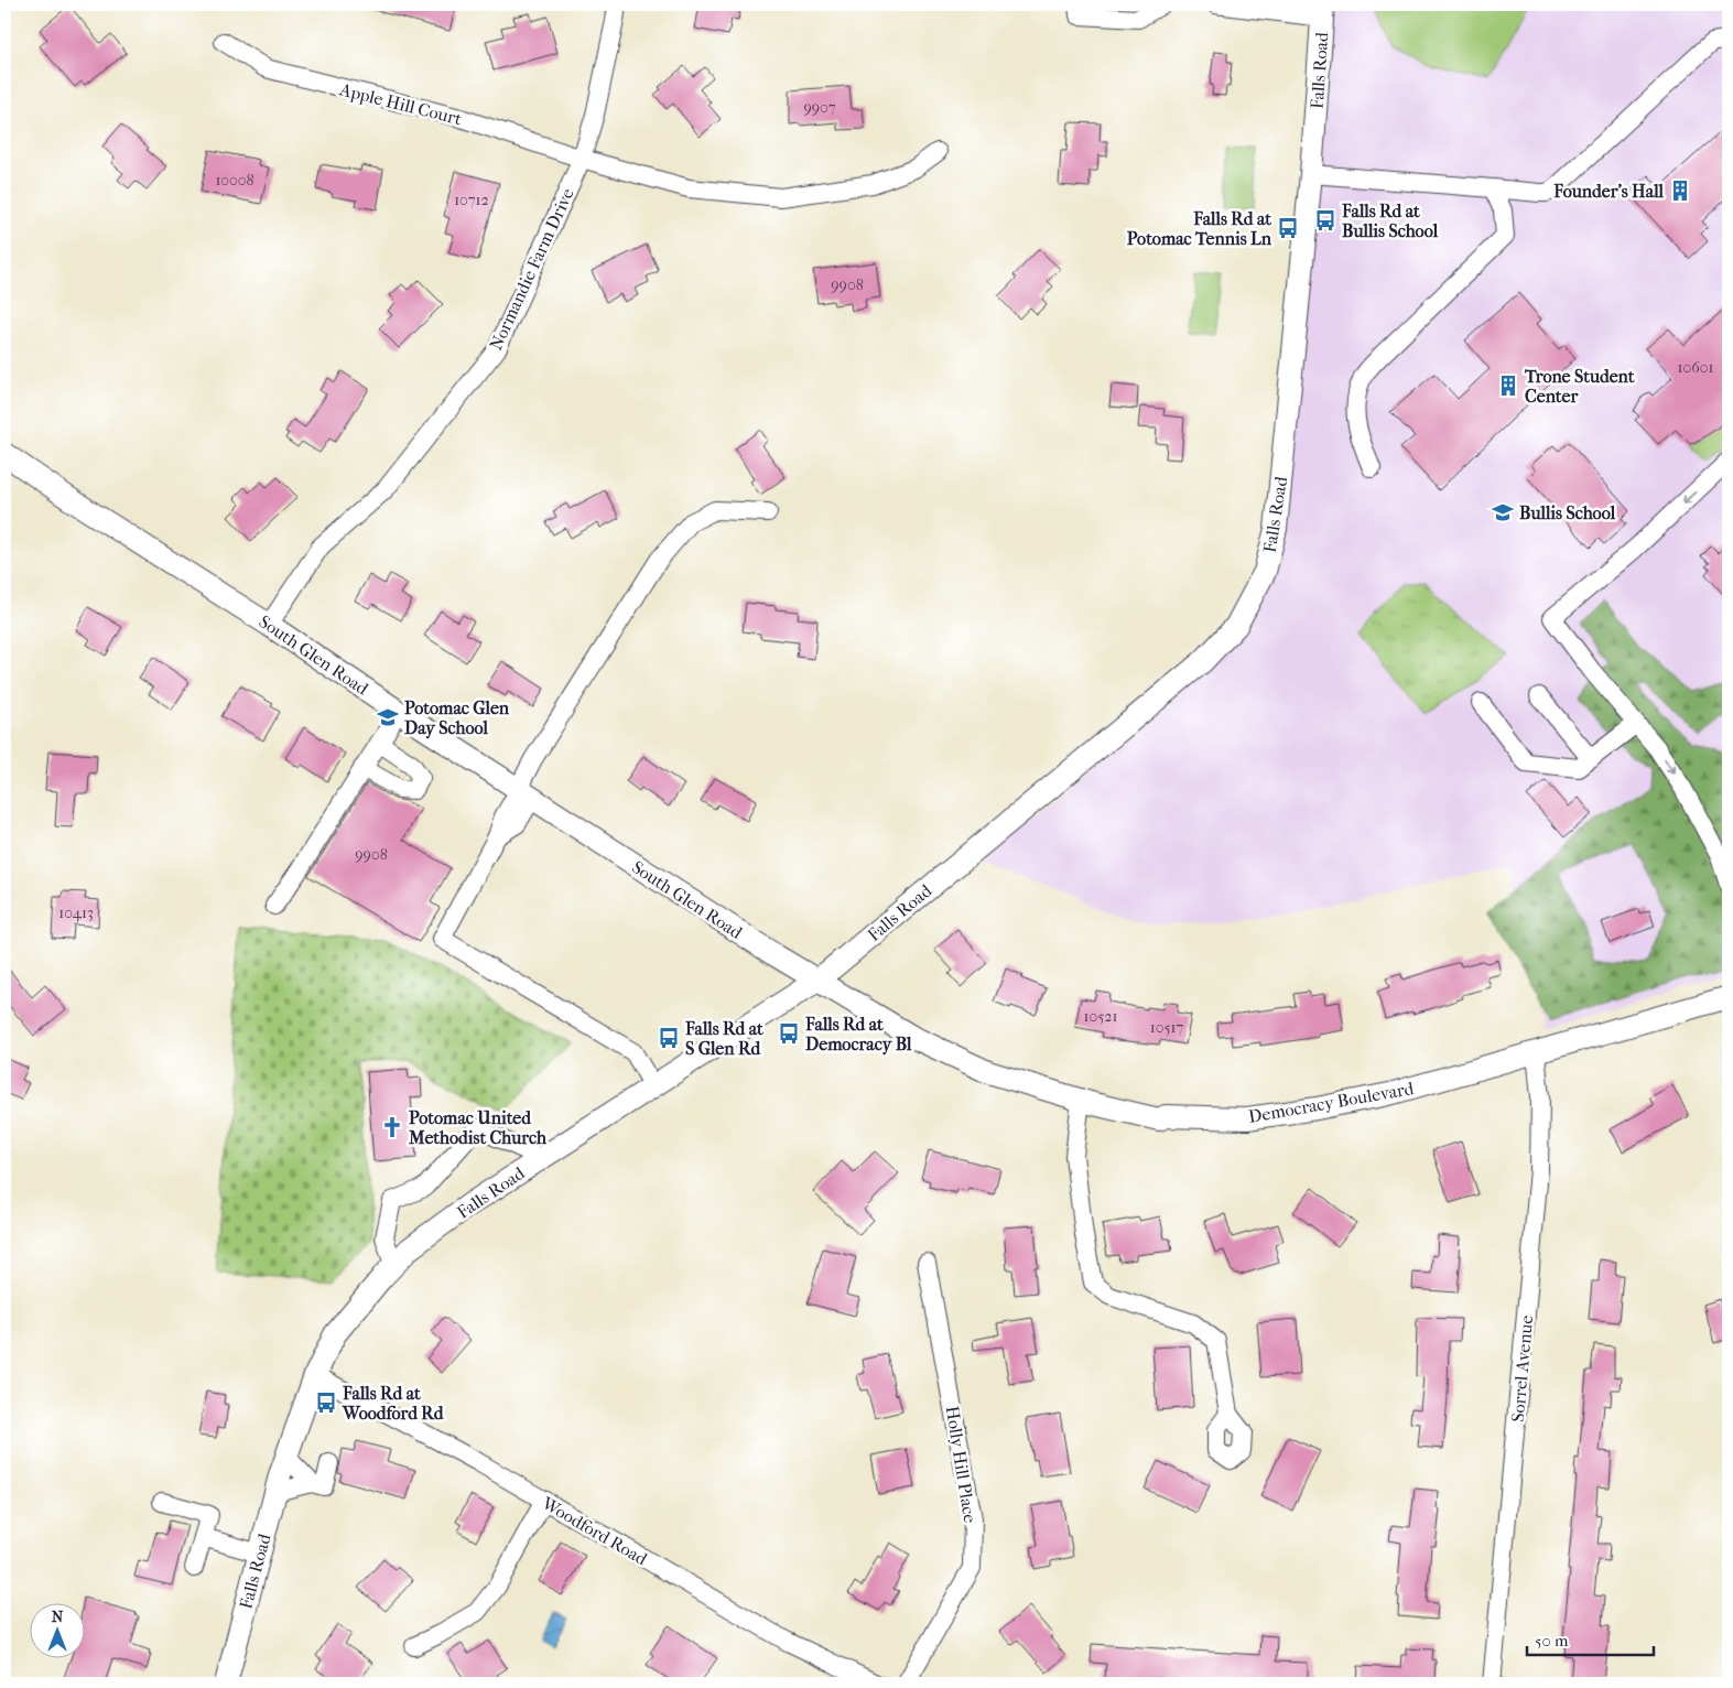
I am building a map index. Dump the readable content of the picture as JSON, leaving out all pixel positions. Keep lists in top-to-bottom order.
{
  "streets": {
    "main road": ["Falls Road", "South Glen Road", "Democracy Boulevard"],
    "street": [
      "Apple Hill Court",
      "Normandie Farm Drive",
      "Sorrel Avenue",
      "Holly Hill Place",
      "Woodford Road"
    ]
  },
  "crossings": [
    ["Falls Road", "South Glen Road"],
    ["Falls Road", "Democracy Boulevard"],
    ["Falls Road", "Woodford Road"],
    ["Apple Hill Court", "Normandie Farm Drive"],
    ["Normandie Farm Drive", "South Glen Road"],
    ["South Glen Road", "Democracy Boulevard"],
    ["Democracy Boulevard", "Sorrel Avenue"]
  ],
  "places": {
    "building": ["Founder's Hall", "Trone Student Center"],
    "bus stop": [
      "Falls Rd at Bullis School",
      "Falls Rd at Potomac Tennis Ln",
      "Falls Rd at Democracy Bl",
      "Falls Rd at S Glen Rd",
      "Falls Rd at Woodford Rd"
    ],
    "school or university": ["Bullis School", "Potomac Glen Day School"],
    "church": ["Potomac United Methodist Church"]
  },
  "house_numbers": [
    "9907",
    "10008",
    "10712",
    "9908",
    "10601",
    "9908",
    "10413",
    "10521",
    "10517"
  ],
  "scale_bar": "50 m",
  "north": "top"
}
